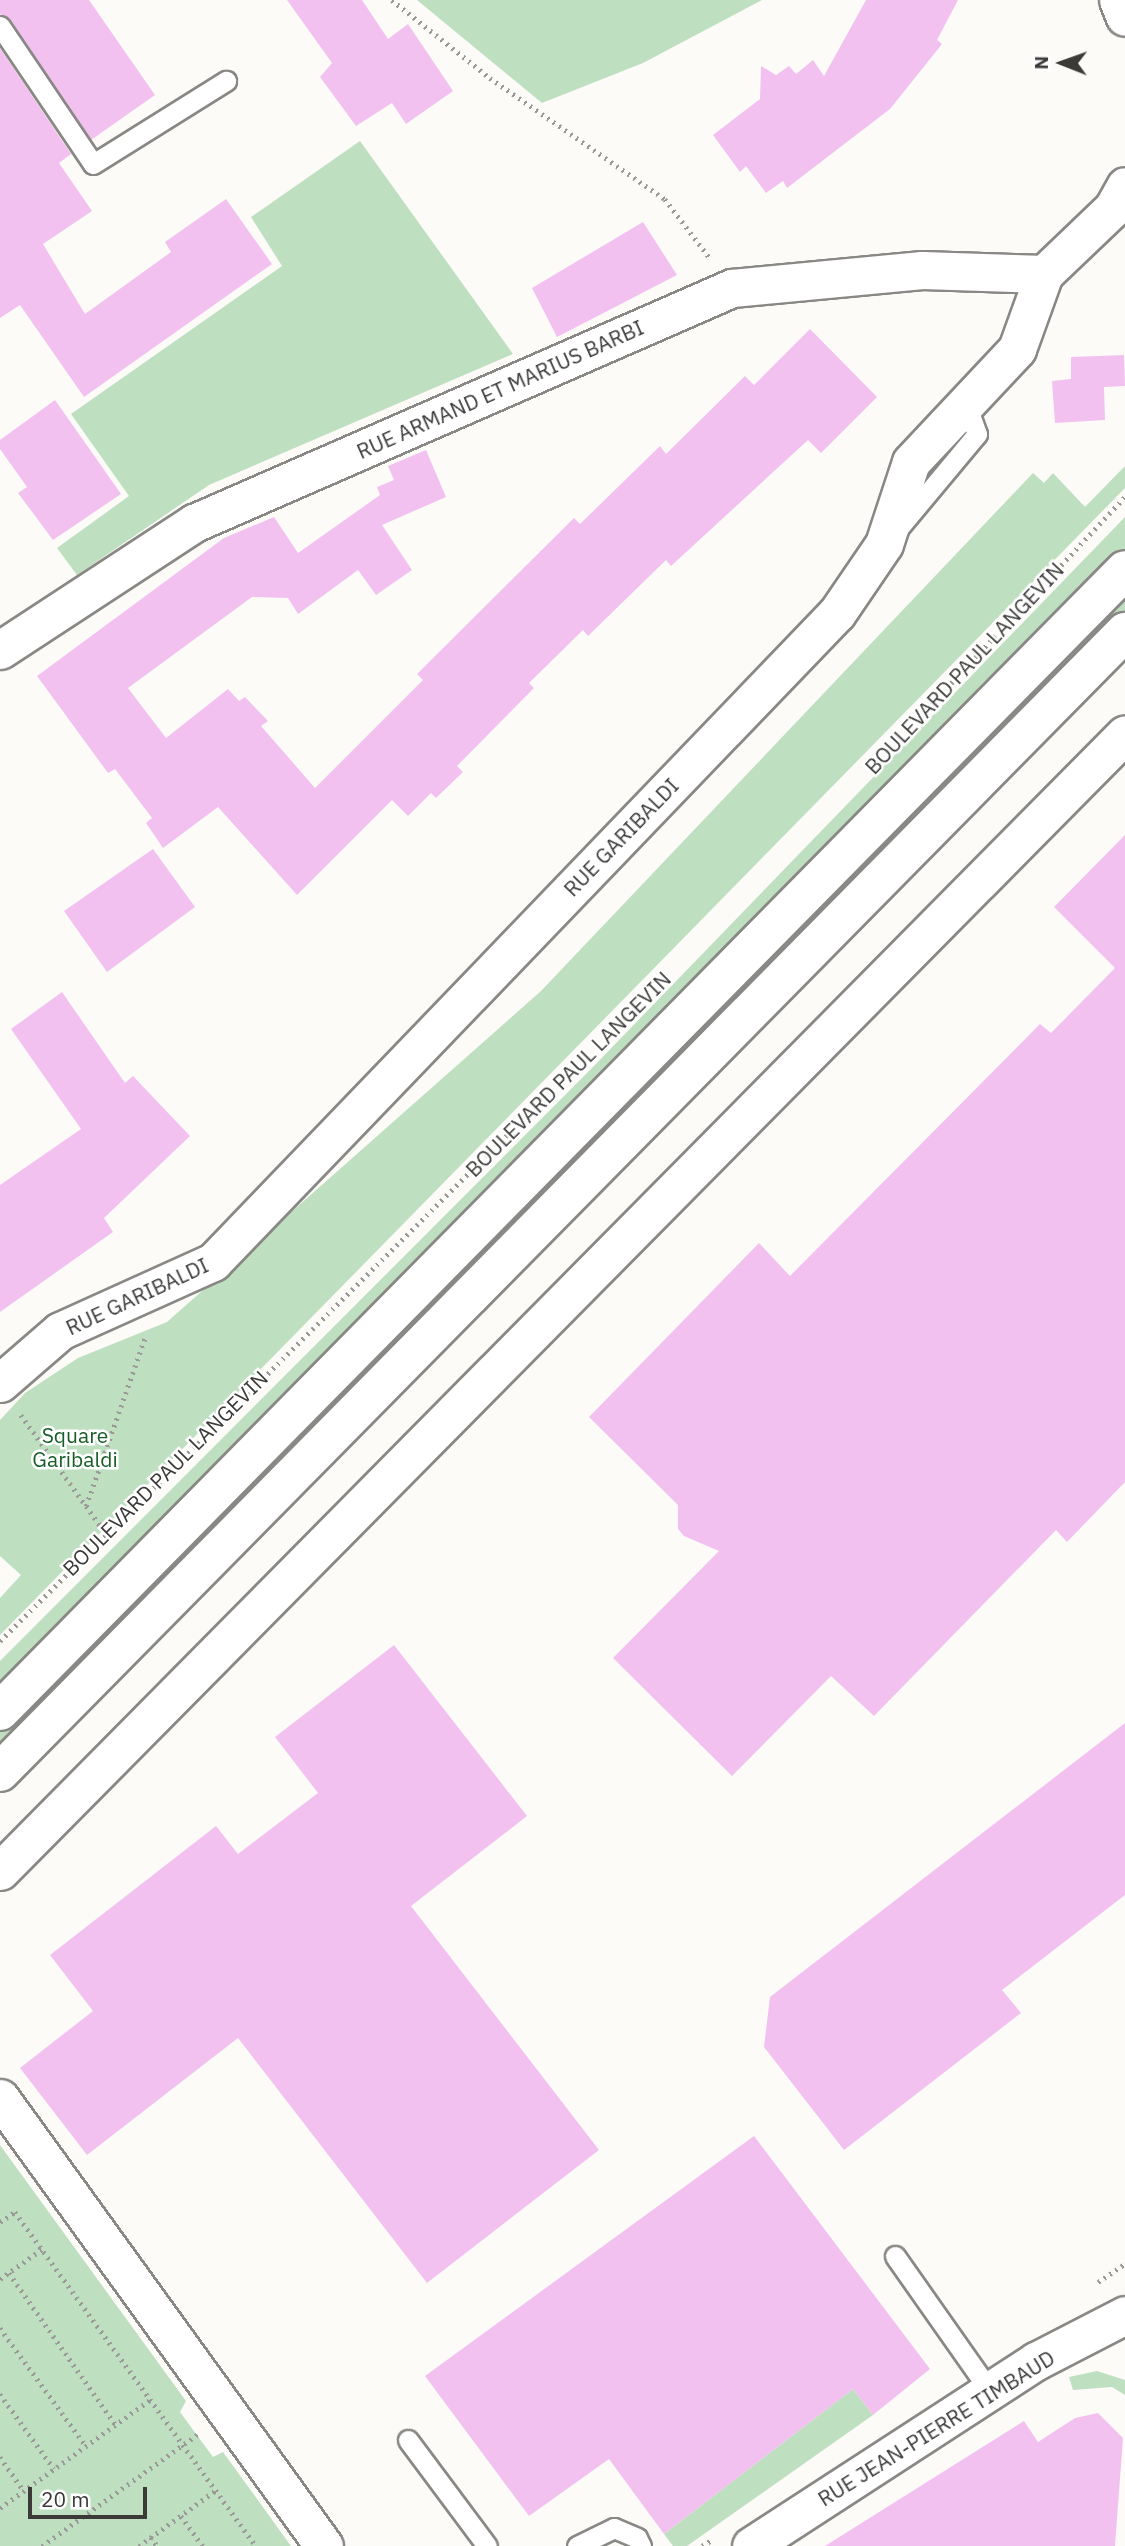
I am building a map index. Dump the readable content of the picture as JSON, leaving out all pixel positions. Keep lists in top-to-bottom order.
{
  "streets": {
    "main road": ["BOULEVARD PAUL LANGEVIN"],
    "street": ["RUE ARMAND ET MARIUS BARBI", "RUE GARIBALDI", "RUE JEAN-PIERRE TIMBAUD"]
  },
  "crossings": [
    ["RUE ARMAND ET MARIUS BARBI", "RUE GARIBALDI"]
  ],
  "parks": ["Square Garibaldi"],
  "scale_bar": "20 m",
  "north": "left"
}
